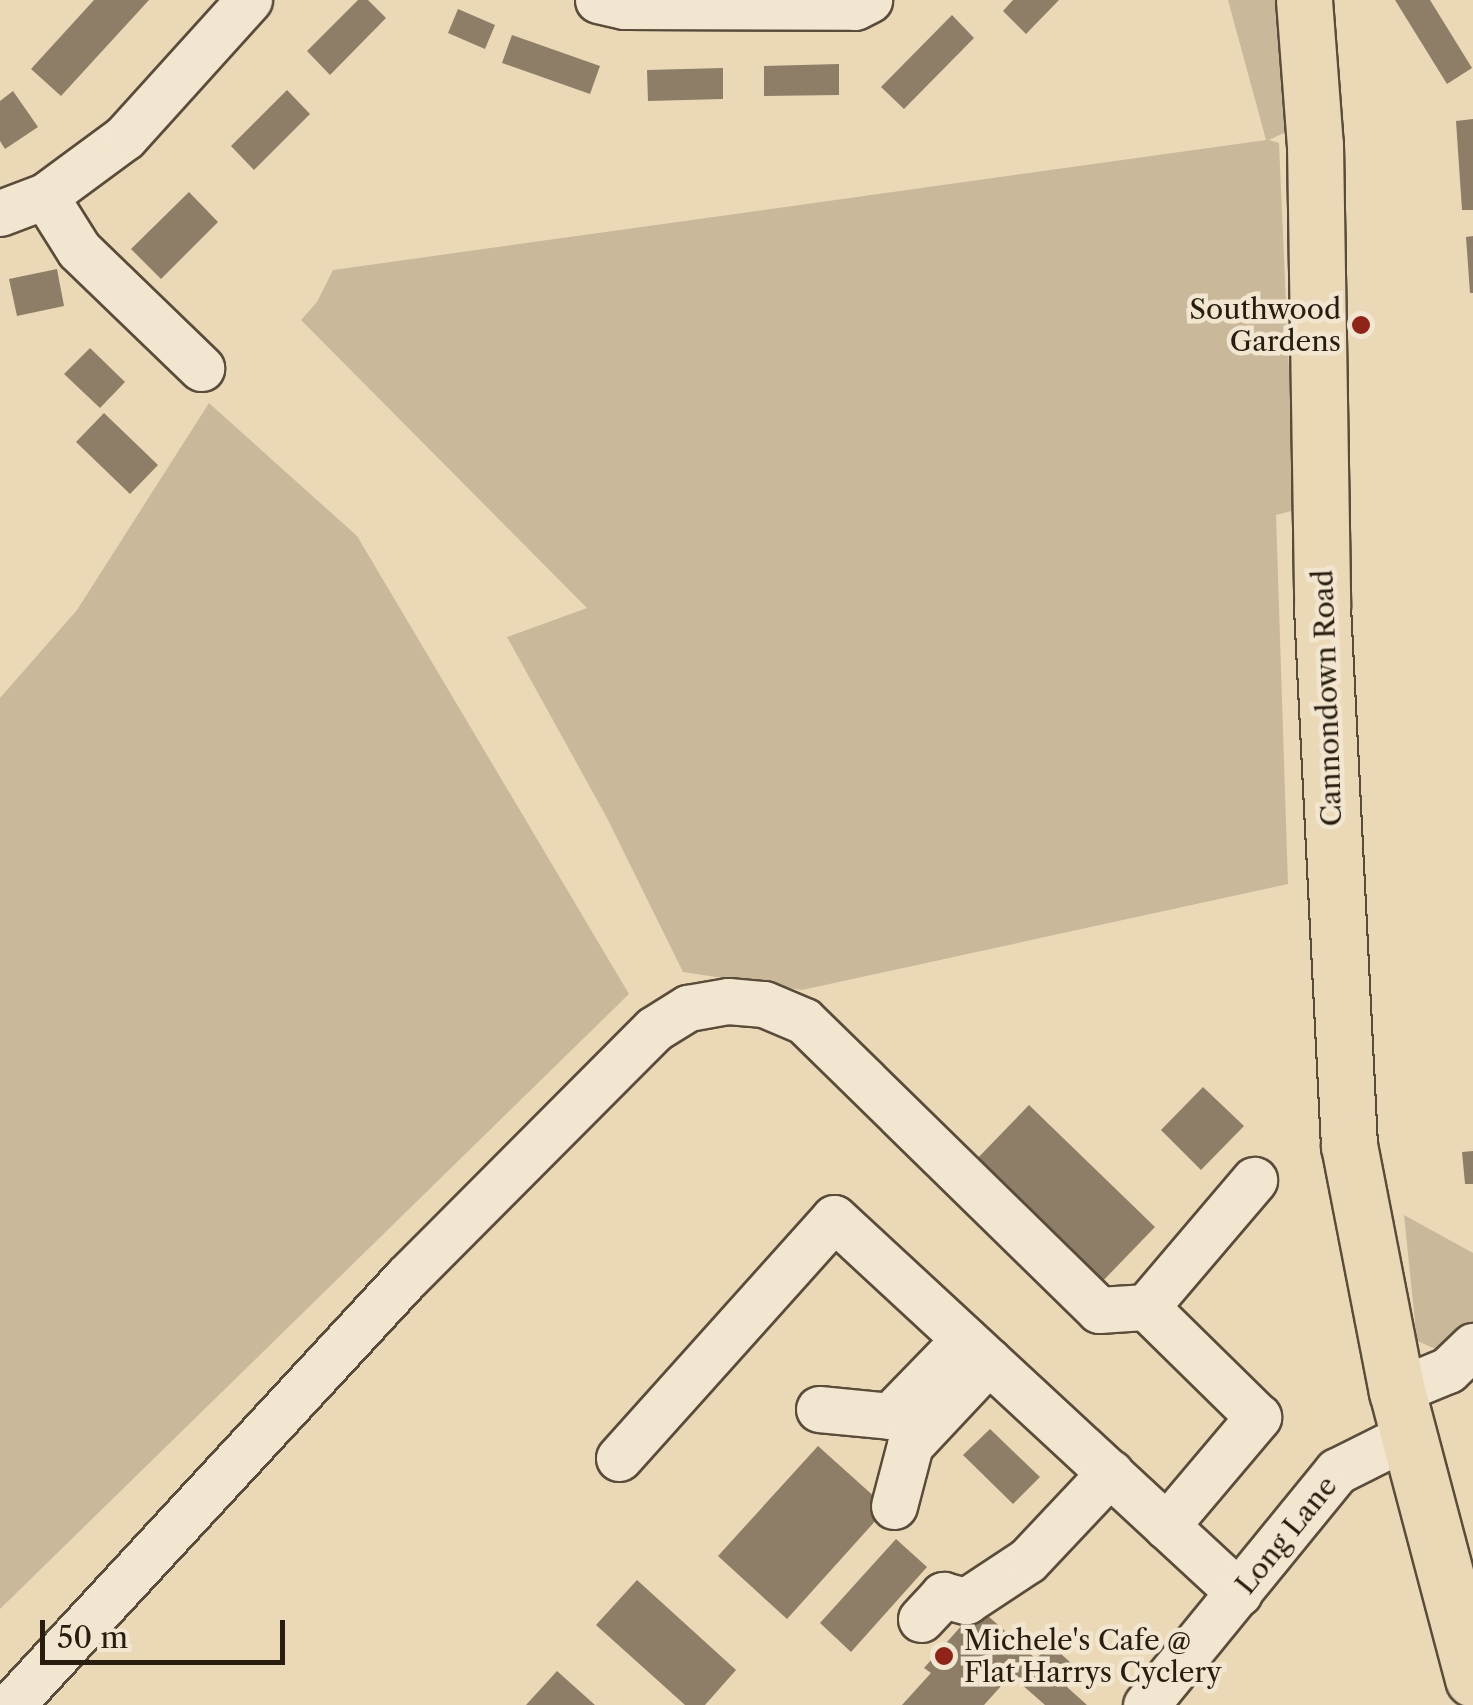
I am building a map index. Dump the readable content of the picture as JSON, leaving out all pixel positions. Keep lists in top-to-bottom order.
{
  "streets": {
    "main road": ["Cannondown Road"],
    "street": ["Long Lane"]
  },
  "crossings": [
    ["Cannondown Road", "Long Lane"]
  ],
  "places": ["Southwood Gardens", "Michele's Cafe @ Flat Harrys Cyclery"],
  "scale_bar": "50 m"
}
